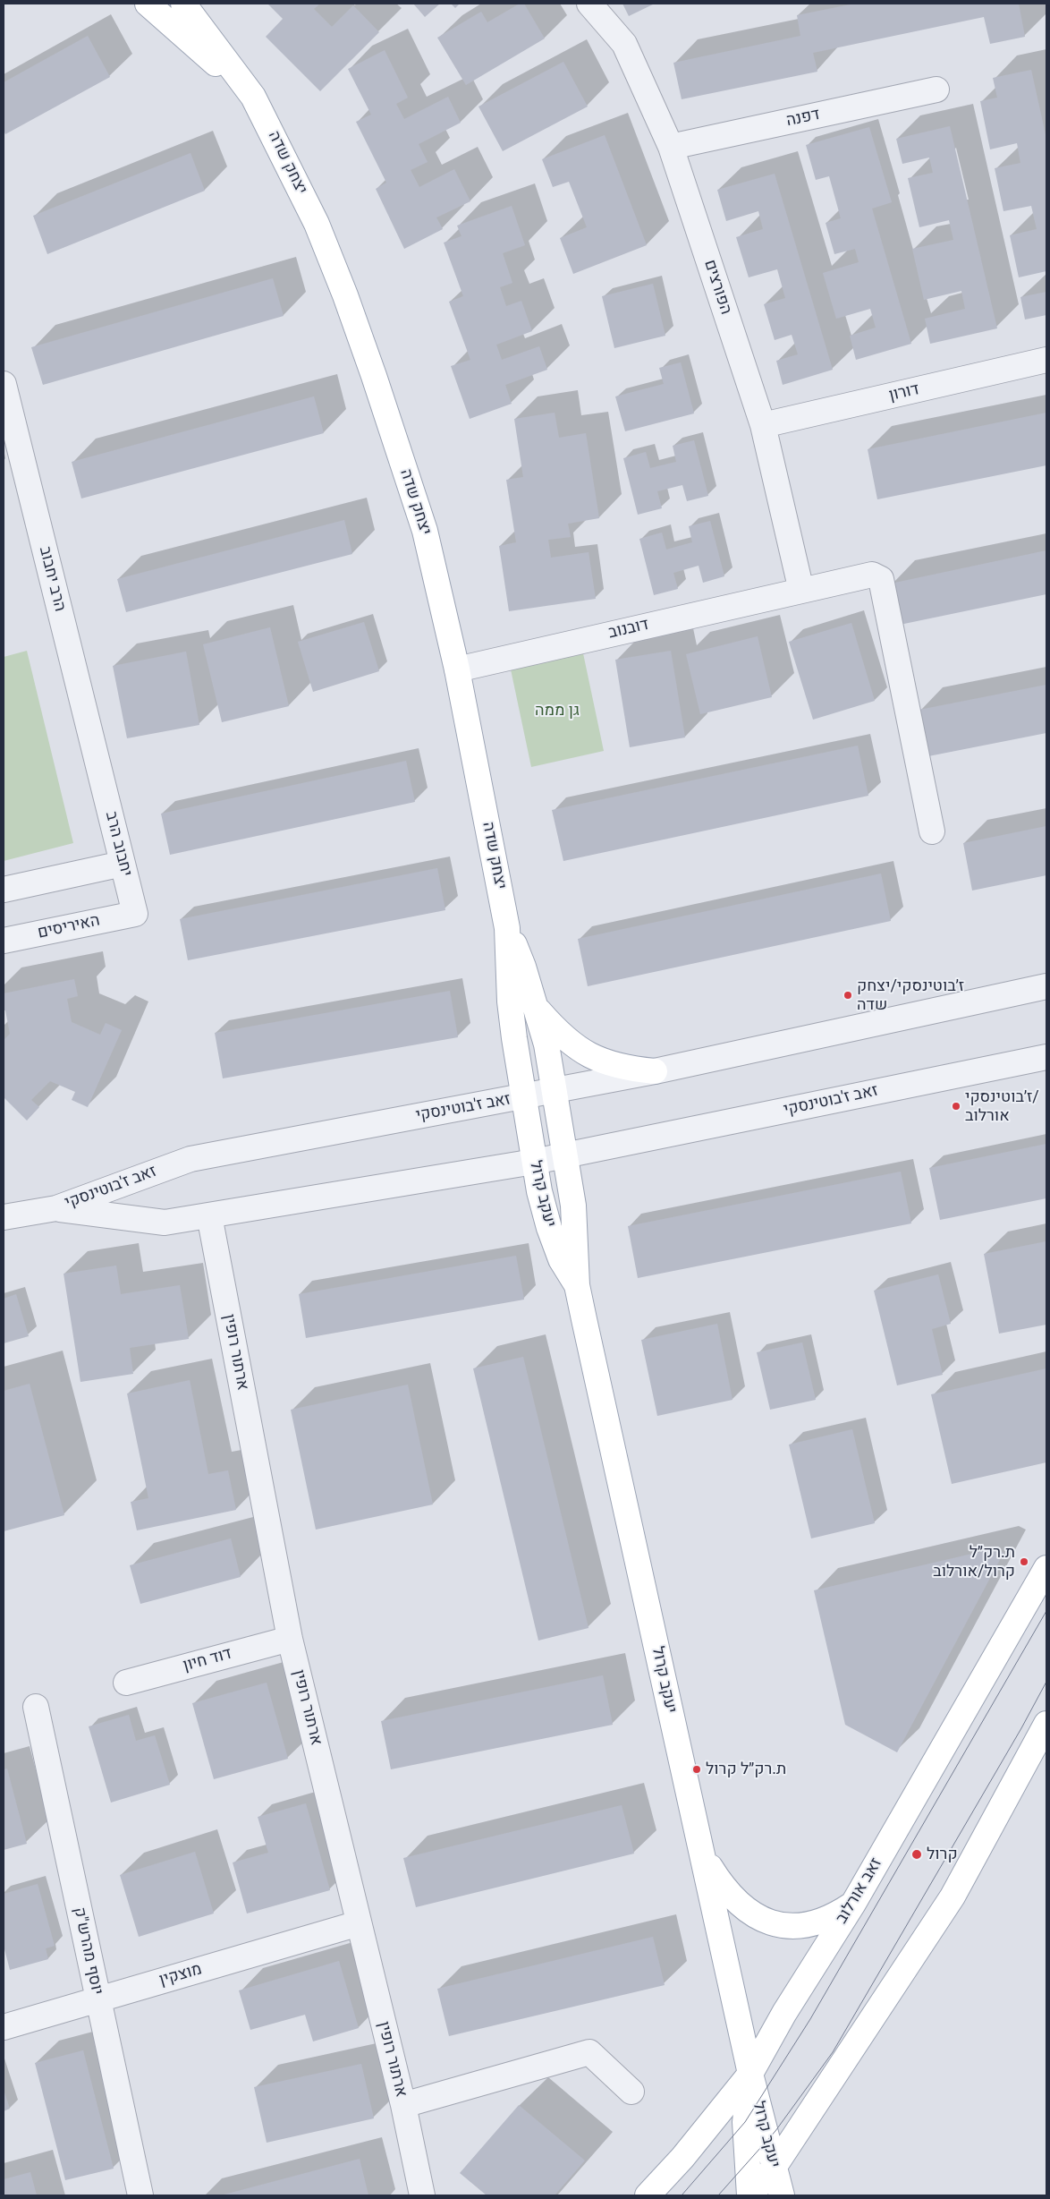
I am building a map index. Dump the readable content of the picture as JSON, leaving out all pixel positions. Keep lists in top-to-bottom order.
{
  "streets": {
    "main road": ["יצחק שדה", "יעקב קרול", "זאב אורלוב"],
    "street": [
      "דפנה",
      "הפורצים",
      "דורון",
      "הרב יחבוב",
      "דובנוב",
      "יחבוב הרב",
      "האיריסים",
      "זאב ז'בוטינסקי",
      "ארתור רופין",
      "דוד חיון",
      "יוסף מהרש\"ק",
      "מוצקין"
    ]
  },
  "crossings": [
    ["דפנה", "הפורצים"],
    ["יצחק שדה", "דובנוב"],
    ["יצחק שדה", "זאב ז'בוטינסקי"],
    ["יצחק שדה", "יעקב קרול"],
    ["הפורצים", "דורון"],
    ["הפורצים", "דובנוב"],
    ["הרב יחבוב", "יחבוב הרב"],
    ["יחבוב הרב", "האיריסים"],
    ["זאב ז'בוטינסקי", "יעקב קרול"],
    ["זאב ז'בוטינסקי", "ארתור רופין"],
    ["יעקב קרול", "זאב אורלוב"],
    ["ארתור רופין", "דוד חיון"],
    ["ארתור רופין", "מוצקין"],
    ["יוסף מהרש\"ק", "מוצקין"]
  ],
  "parks": ["גן ממה"],
  "places": [
    "ז׳בוטינסקי/יצחק שדה",
    "ז׳בוטינסקי/ אורלוב",
    "ת.רק״ל קרול/אורלוב",
    "ת.רק״ל קרול",
    "קרול"
  ]
}
